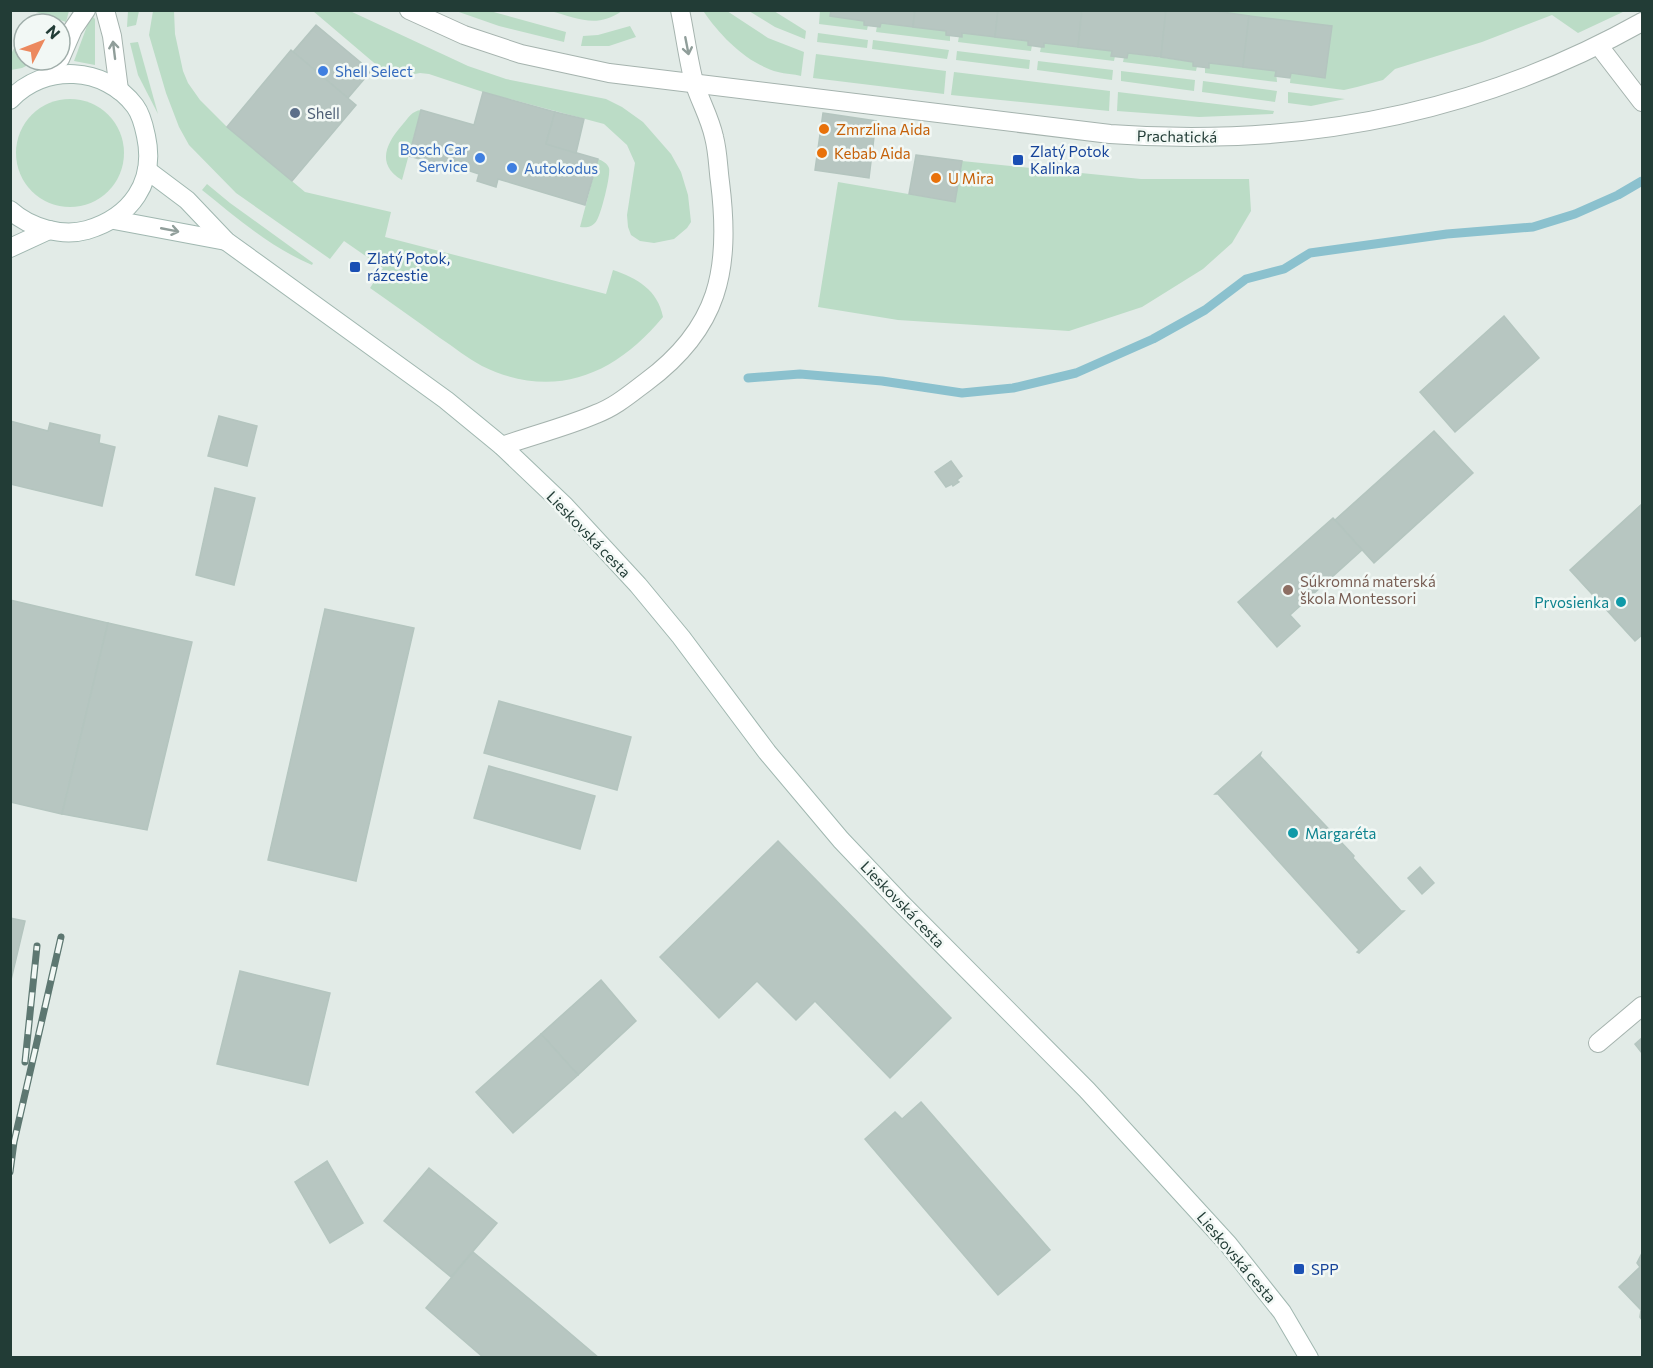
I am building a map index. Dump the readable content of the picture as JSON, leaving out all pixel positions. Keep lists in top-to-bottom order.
{
  "streets": {
    "street": ["Prachatická", "Lieskovská cesta"]
  },
  "places": {
    "other": [
      "Shell Select",
      "Shell",
      "Zmrzlina Aida",
      "Kebab Aida",
      "Bosch Car Service",
      "Autokodus",
      "U Mira",
      "Súkromná materská škola Montessori",
      "Prvosienka",
      "Margaréta"
    ],
    "transit": ["Zlatý Potok Kalinka", "Zlatý Potok, rázcestie", "SPP"]
  },
  "north": "top right"
}
